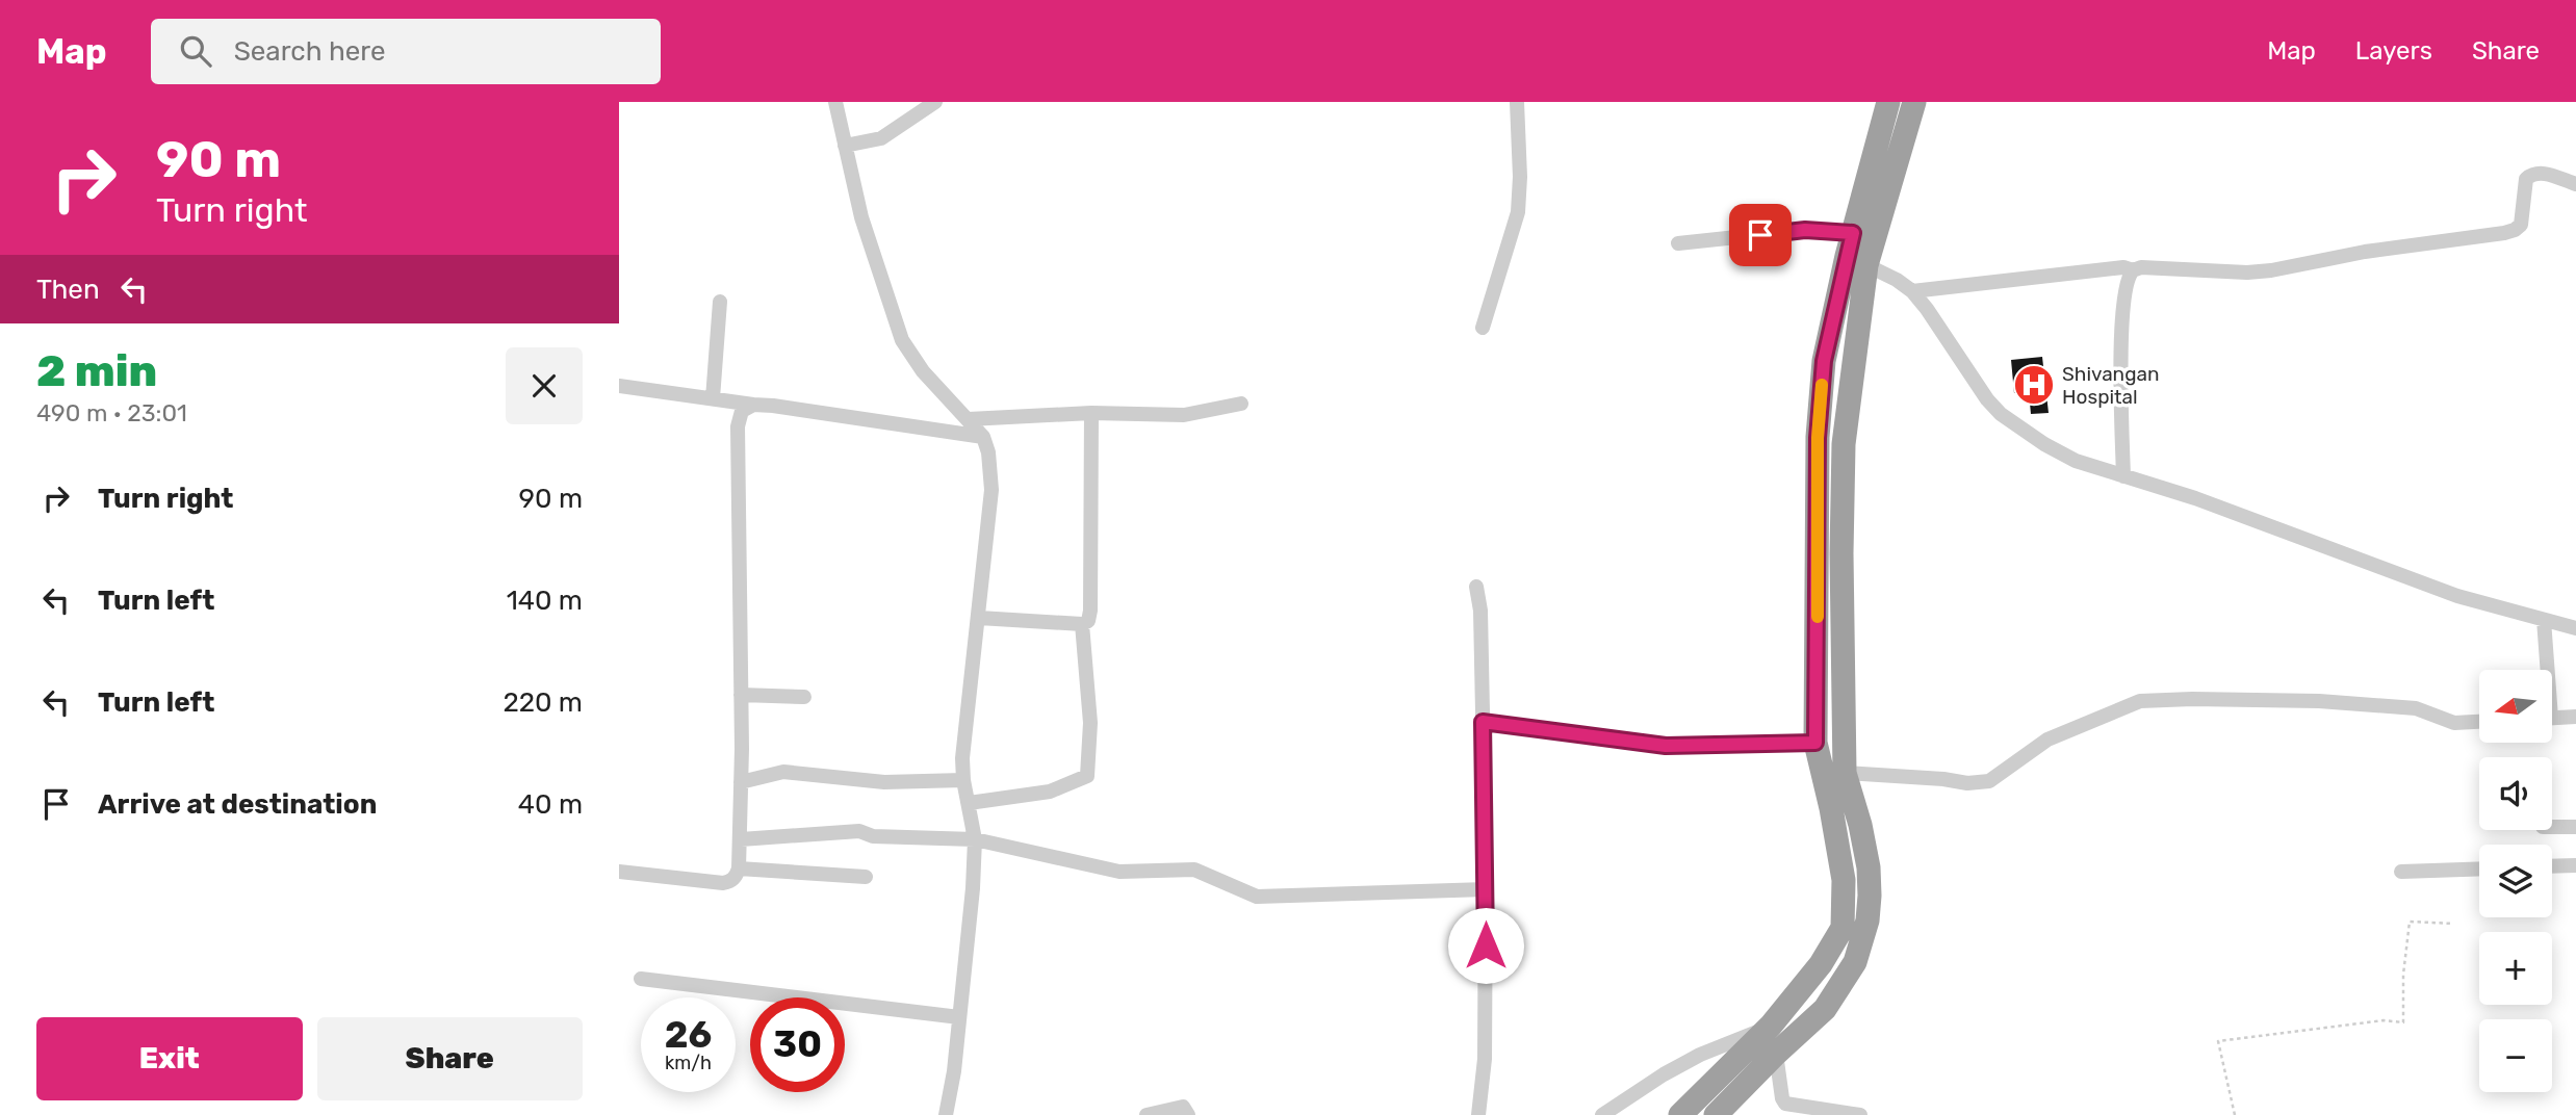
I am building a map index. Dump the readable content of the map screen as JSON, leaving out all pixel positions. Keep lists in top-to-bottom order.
{
  "places": {
    "hospital": ["Shivangan Hospital"]
  },
  "north": "left",
  "page": {
    "header": "Map",
    "search": "Search here",
    "nav": ["Map", "Layers", "Share"],
    "turn": ["90 m", "Turn right"],
    "then": "Then",
    "heading": ["2 min", "490 m · 23:01"],
    "list": [
      {
        "name": "Turn right",
        "value": "90 m"
      },
      {
        "name": "Turn left",
        "value": "140 m"
      },
      {
        "name": "Turn left",
        "value": "220 m"
      },
      {
        "name": "Arrive at destination",
        "value": "40 m"
      }
    ],
    "map_buttons": ["+", "−"],
    "speed": "26 km/h",
    "limit": "30",
    "buttons": ["Exit", "Share"]
  }
}
